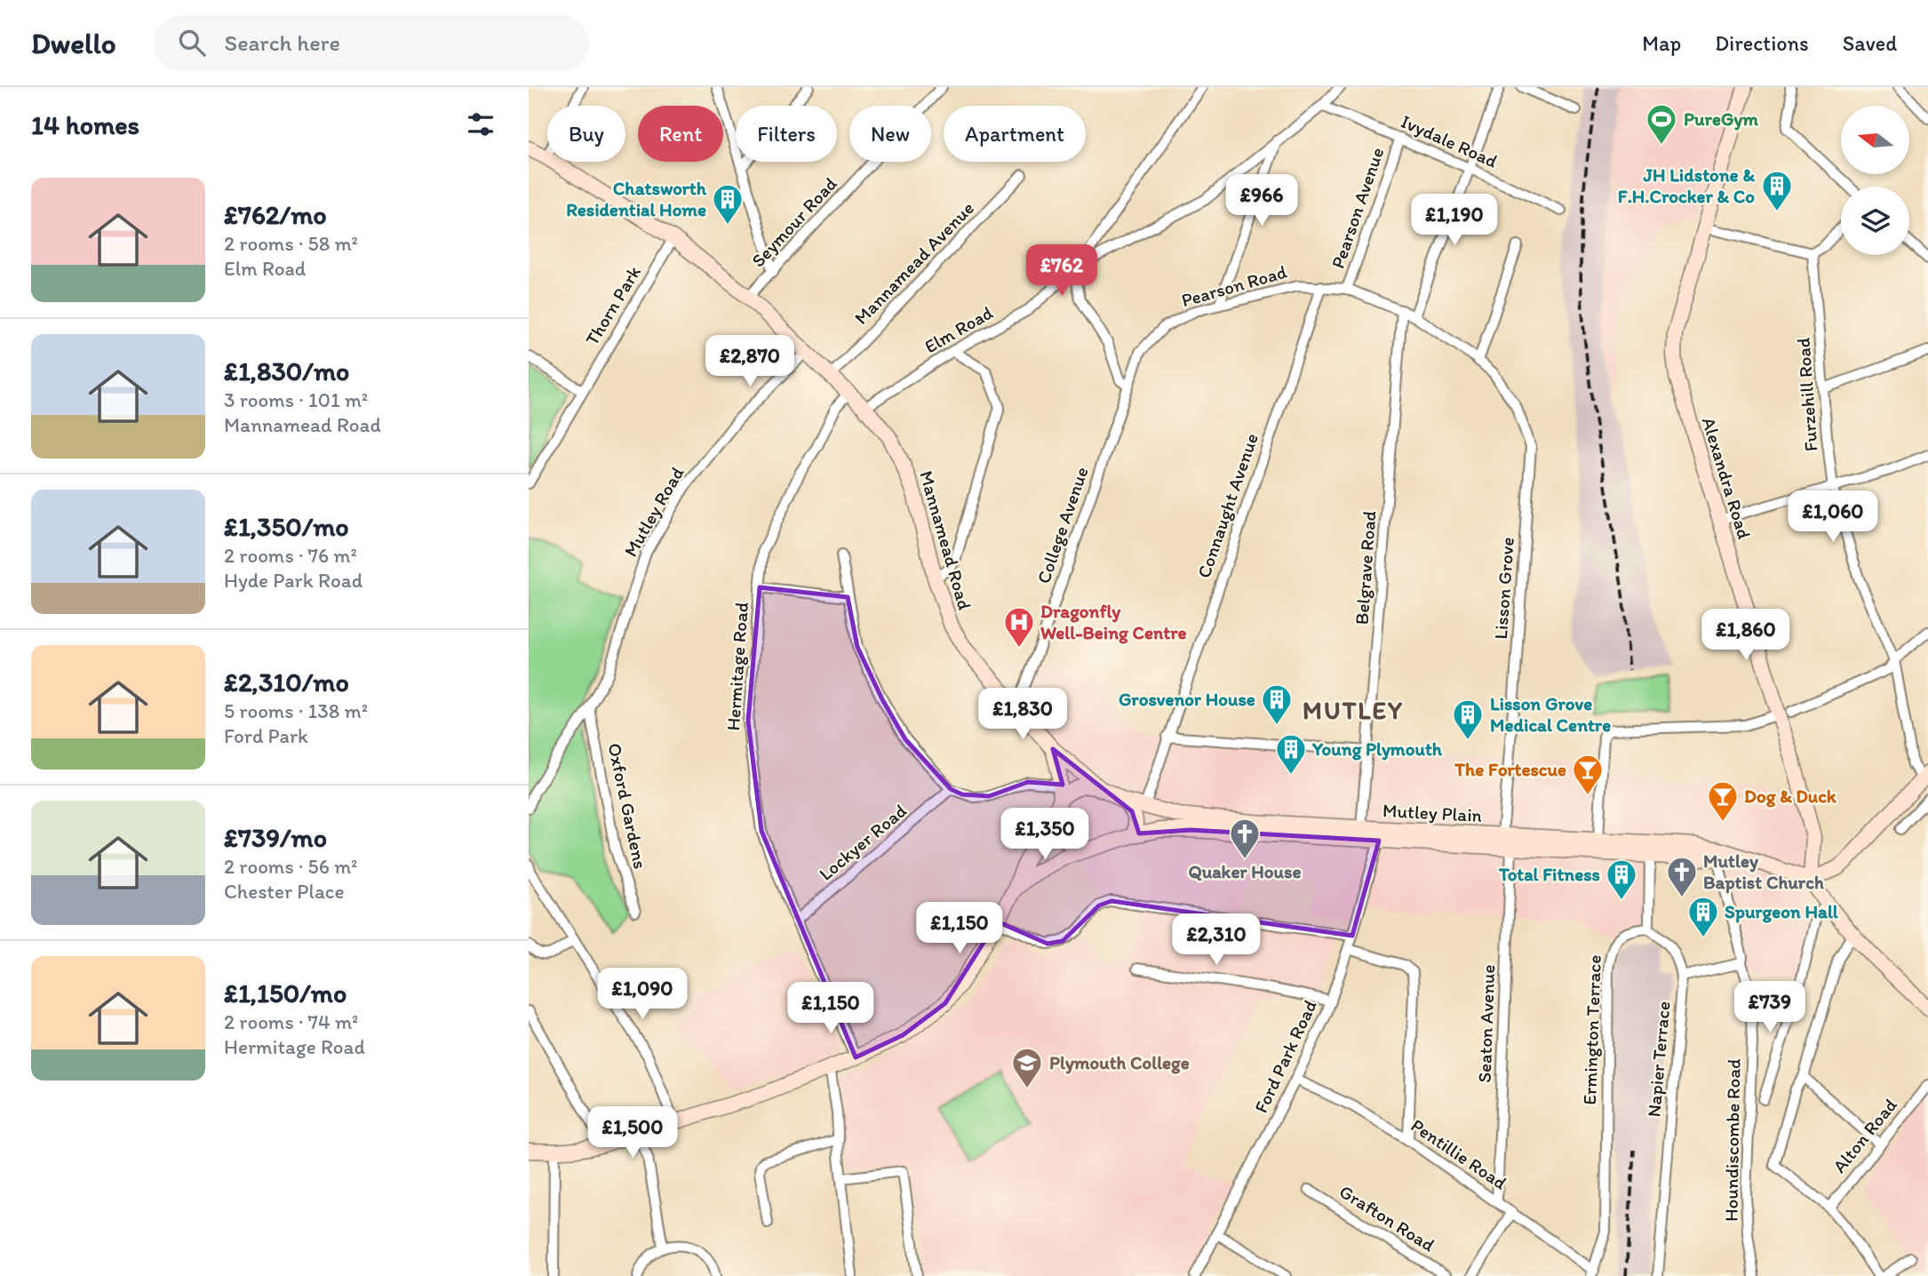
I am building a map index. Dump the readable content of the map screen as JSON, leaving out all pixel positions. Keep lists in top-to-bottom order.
{
  "streets": {
    "main road": ["Alexandra Road", "Mannamead Road", "Mutley Plain"],
    "street": [
      "Ivydale Road",
      "Pearson Avenue",
      "Seymour Road",
      "Mannamead Avenue",
      "Pearson Road",
      "Thorn Park",
      "Elm Road",
      "Furzehill Road",
      "Connaught Avenue",
      "Mutley Road",
      "College Avenue",
      "Belgrave Road",
      "Lisson Grove",
      "Hermitage Road",
      "Oxford Gardens",
      "Lockyer Road",
      "Seaton Avenue",
      "Ermington Terrace",
      "Ford Park Road",
      "Napier Terrace",
      "Alton Road",
      "Houndiscombe Road",
      "Pentillie Road",
      "Grafton Road"
    ]
  },
  "crossings": [
    ["Ivydale Road", "Pearson Avenue"],
    ["Ivydale Road", "Elm Road"],
    ["Pearson Avenue", "Pearson Road"],
    ["Seymour Road", "Mannamead Road"],
    ["Mannamead Avenue", "Mannamead Road"],
    ["Pearson Road", "Connaught Avenue"],
    ["Pearson Road", "College Avenue"],
    ["Pearson Road", "Belgrave Road"],
    ["Pearson Road", "Lisson Grove"],
    ["Thorn Park", "Mannamead Road"],
    ["Elm Road", "Mannamead Road"],
    ["Alexandra Road", "Mutley Plain"],
    ["Connaught Avenue", "Mutley Plain"],
    ["Mutley Road", "Mannamead Road"],
    ["Mutley Road", "Oxford Gardens"],
    ["College Avenue", "Mannamead Road"],
    ["Mannamead Road", "Hermitage Road"],
    ["Mannamead Road", "Mutley Plain"],
    ["Belgrave Road", "Mutley Plain"],
    ["Lisson Grove", "Mutley Plain"],
    ["Hermitage Road", "Lockyer Road"],
    ["Mutley Plain", "Seaton Avenue"],
    ["Mutley Plain", "Ford Park Road"],
    ["Mutley Plain", "Houndiscombe Road"],
    ["Seaton Avenue", "Pentillie Road"],
    ["Ermington Terrace", "Napier Terrace"],
    ["Ermington Terrace", "Pentillie Road"],
    ["Ford Park Road", "Pentillie Road"]
  ],
  "districts": ["MUTLEY"],
  "places": {
    "sports": ["PureGym"],
    "building": [
      "JH Lidstone & F.H.Crocker & Co",
      "Chatsworth Residential Home",
      "Grosvenor House",
      "Lisson Grove Medical Centre",
      "Young Plymouth",
      "Total Fitness",
      "Spurgeon Hall"
    ],
    "hospital": ["Dragonfly Well-Being Centre"],
    "bar": ["The Fortescue", "Dog & Duck"],
    "church": ["Quaker House", "Mutley Baptist Church"],
    "school or university": ["Plymouth College"]
  },
  "north": "left",
  "page": {
    "header": "Dwello",
    "search": "Search here",
    "nav": ["Map", "Directions", "Saved"],
    "heading": "14 homes",
    "chip": [
      "Buy",
      "Rent",
      "Filters",
      "New",
      "Apartment"
    ],
    "list": [
      {
        "name": "£762/mo",
        "note": "2 rooms · 58 m² · Elm Road"
      },
      {
        "name": "£1,830/mo",
        "note": "3 rooms · 101 m² · Mannamead Road"
      },
      {
        "name": "£1,350/mo",
        "note": "2 rooms · 76 m² · Hyde Park Road"
      },
      {
        "name": "£2,310/mo",
        "note": "5 rooms · 138 m² · Ford Park"
      },
      {
        "name": "£739/mo",
        "note": "2 rooms · 56 m² · Chester Place"
      },
      {
        "name": "£1,150/mo",
        "note": "2 rooms · 74 m² · Hermitage Road"
      }
    ],
    "price": [
      "£966",
      "£1,190",
      "£762",
      "£2,870",
      "£1,060",
      "£1,860",
      "£1,830",
      "£1,350",
      "£1,150",
      "£2,310",
      "£1,090",
      "£739",
      "£1,150",
      "£1,500"
    ]
  }
}
